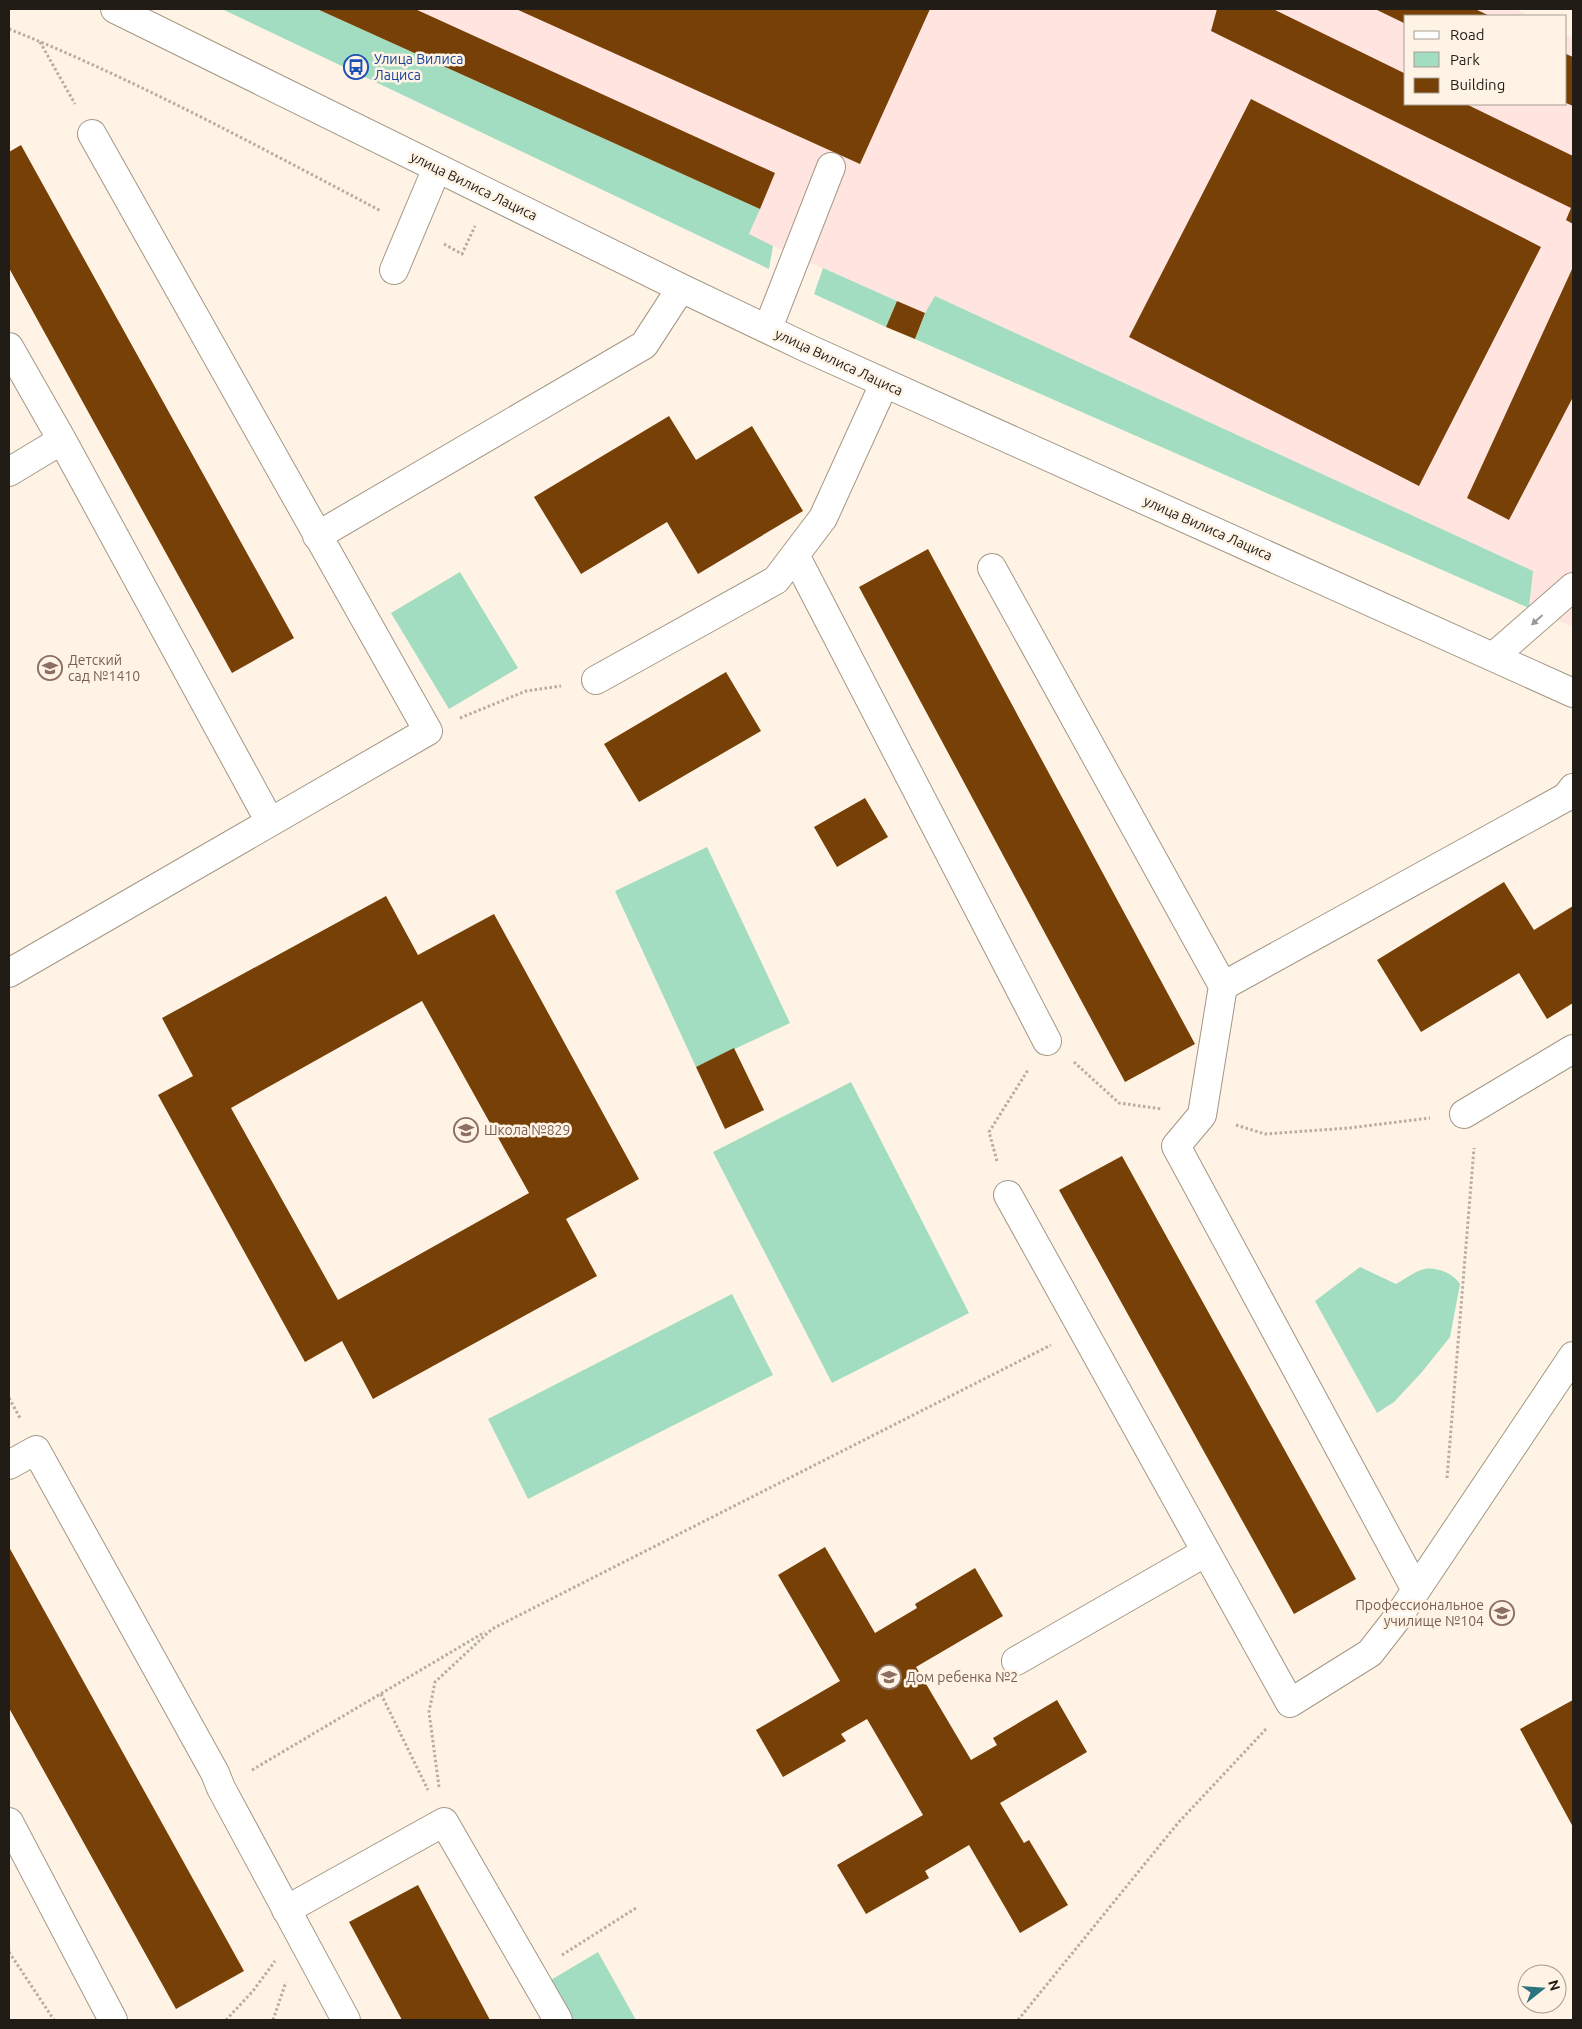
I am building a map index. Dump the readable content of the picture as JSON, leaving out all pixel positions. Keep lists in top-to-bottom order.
{
  "streets": {
    "street": ["улица Вилиса Лациса"]
  },
  "places": {
    "bus stop": ["Улица Вилиса Лациса"],
    "school or university": [
      "Детский сад №1410",
      "Школа №829",
      "Профессиональное училище №104",
      "Дом ребенка №2"
    ]
  },
  "legend": ["Road", "Park", "Building"],
  "north": "right"
}
